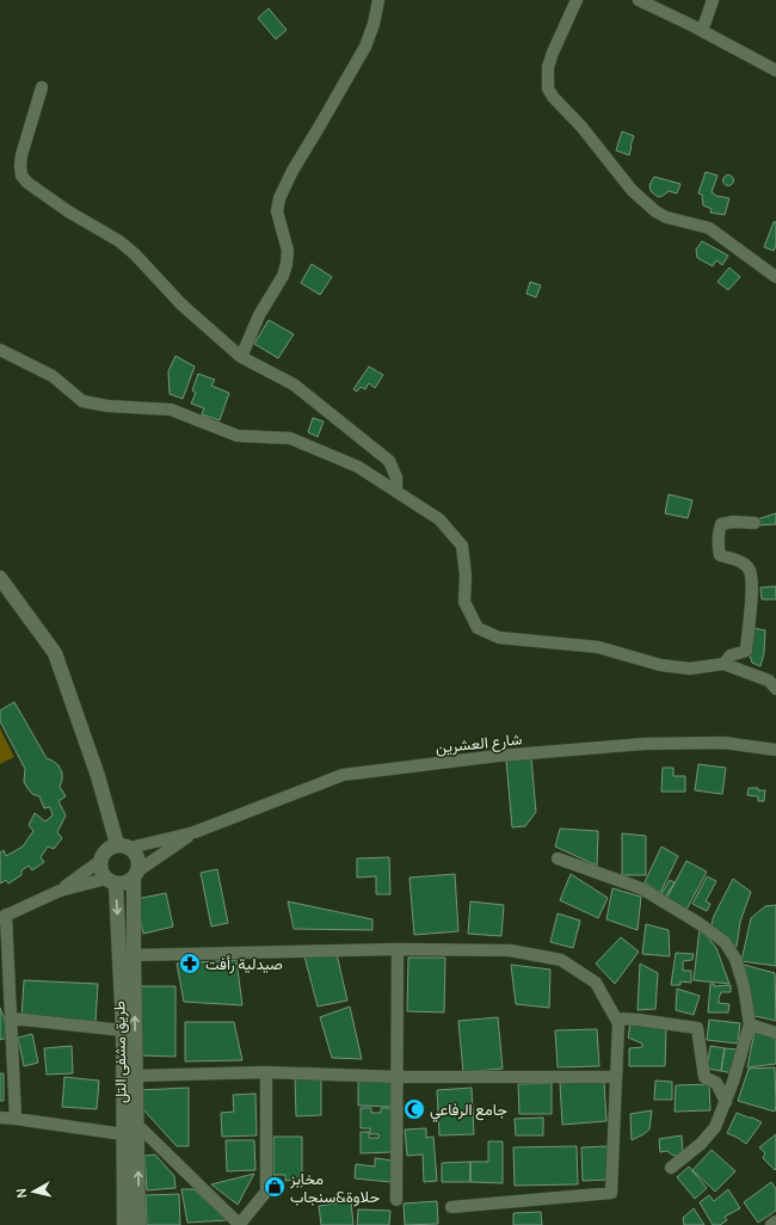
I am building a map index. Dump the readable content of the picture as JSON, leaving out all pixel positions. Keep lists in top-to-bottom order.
{
  "streets": {
    "street": ["شارع العشرين", "طريق مشفى التل"]
  },
  "places": {
    "pharmacy": ["صيدلية رأفت"],
    "mosque": ["جامع الرفاعي"],
    "shop": ["مخابز حلاوة&سنجاب"]
  },
  "north": "left"
}
